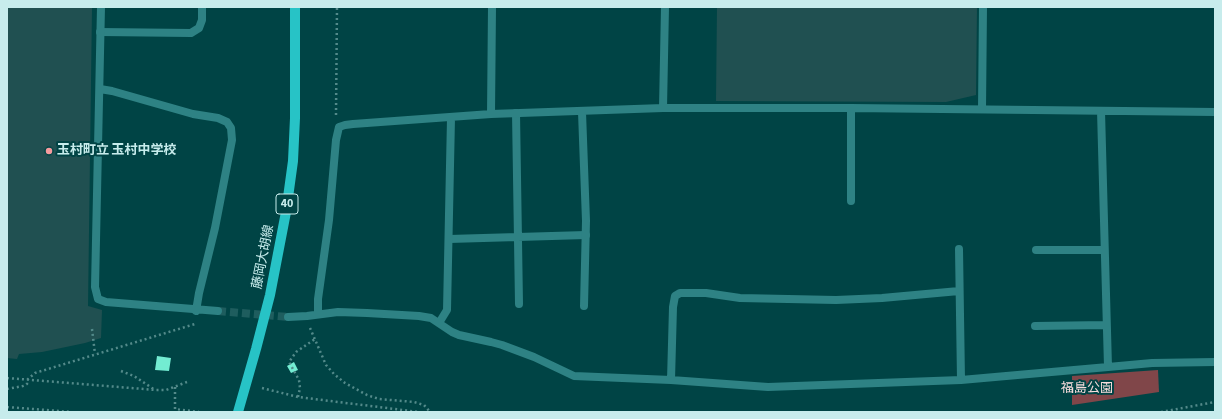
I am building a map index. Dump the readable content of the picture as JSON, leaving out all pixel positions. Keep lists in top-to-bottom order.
{
  "streets": {
    "main road": ["40", "藤岡大胡線"]
  },
  "parks": ["福島公園"],
  "places": ["玉村町立 玉村中学校"]
}
